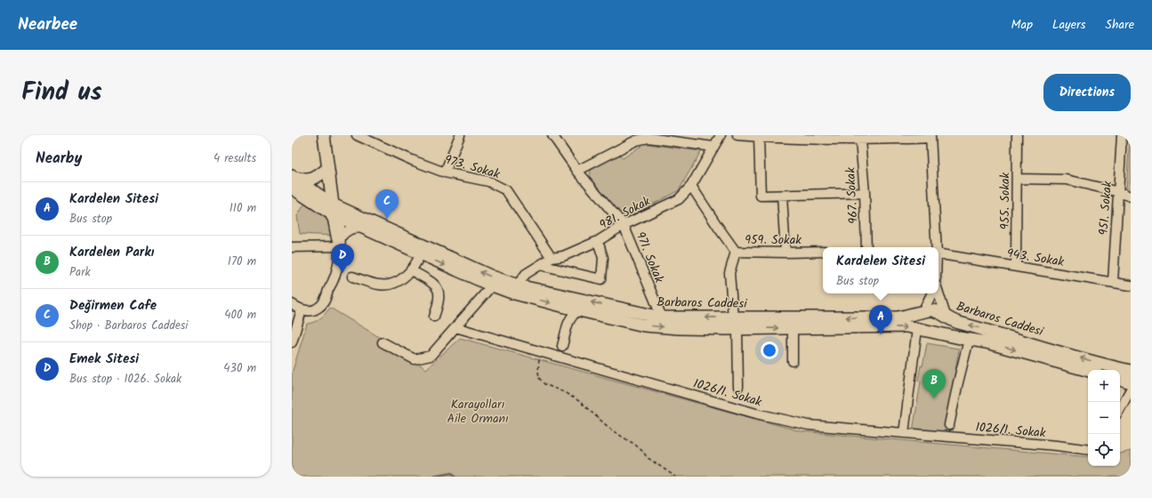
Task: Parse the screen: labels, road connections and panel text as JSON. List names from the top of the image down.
{
  "streets": {
    "main road": ["Barbaros Caddesi"],
    "street": [
      "973. Sokak",
      "967. Sokak",
      "955. Sokak",
      "951. Sokak",
      "981. Sokak",
      "959. Sokak",
      "971. Sokak",
      "943. Sokak",
      "1026/1. Sokak"
    ]
  },
  "crossings": [
    ["973. Sokak", "981. Sokak"],
    ["955. Sokak", "943. Sokak"],
    ["951. Sokak", "943. Sokak"],
    ["981. Sokak", "959. Sokak"],
    ["981. Sokak", "971. Sokak"],
    ["981. Sokak", "Barbaros Caddesi"],
    ["971. Sokak", "Barbaros Caddesi"]
  ],
  "parks": ["Karayolları Aile Ormanı"],
  "page": {
    "header": "Nearbee",
    "nav": ["Map", "Layers", "Share"],
    "title": "Find us",
    "buttons": "Directions",
    "heading": ["Nearby", "4 results"],
    "list": [
      {
        "mark": "A",
        "name": "Kardelen Sitesi",
        "note": "Bus stop",
        "value": "110 m"
      },
      {
        "mark": "B",
        "name": "Kardelen Parkı",
        "note": "Park",
        "value": "170 m"
      },
      {
        "mark": "C",
        "name": "Değirmen Cafe",
        "note": "Shop · Barbaros Caddesi",
        "value": "400 m"
      },
      {
        "mark": "D",
        "name": "Emek Sitesi",
        "note": "Bus stop · 1026. Sokak",
        "value": "430 m"
      }
    ],
    "pins": [
      "C",
      "D",
      "A",
      "B"
    ],
    "popup": ["Kardelen Sitesi", "Bus stop"],
    "map_buttons": ["+", "−"]
  }
}
